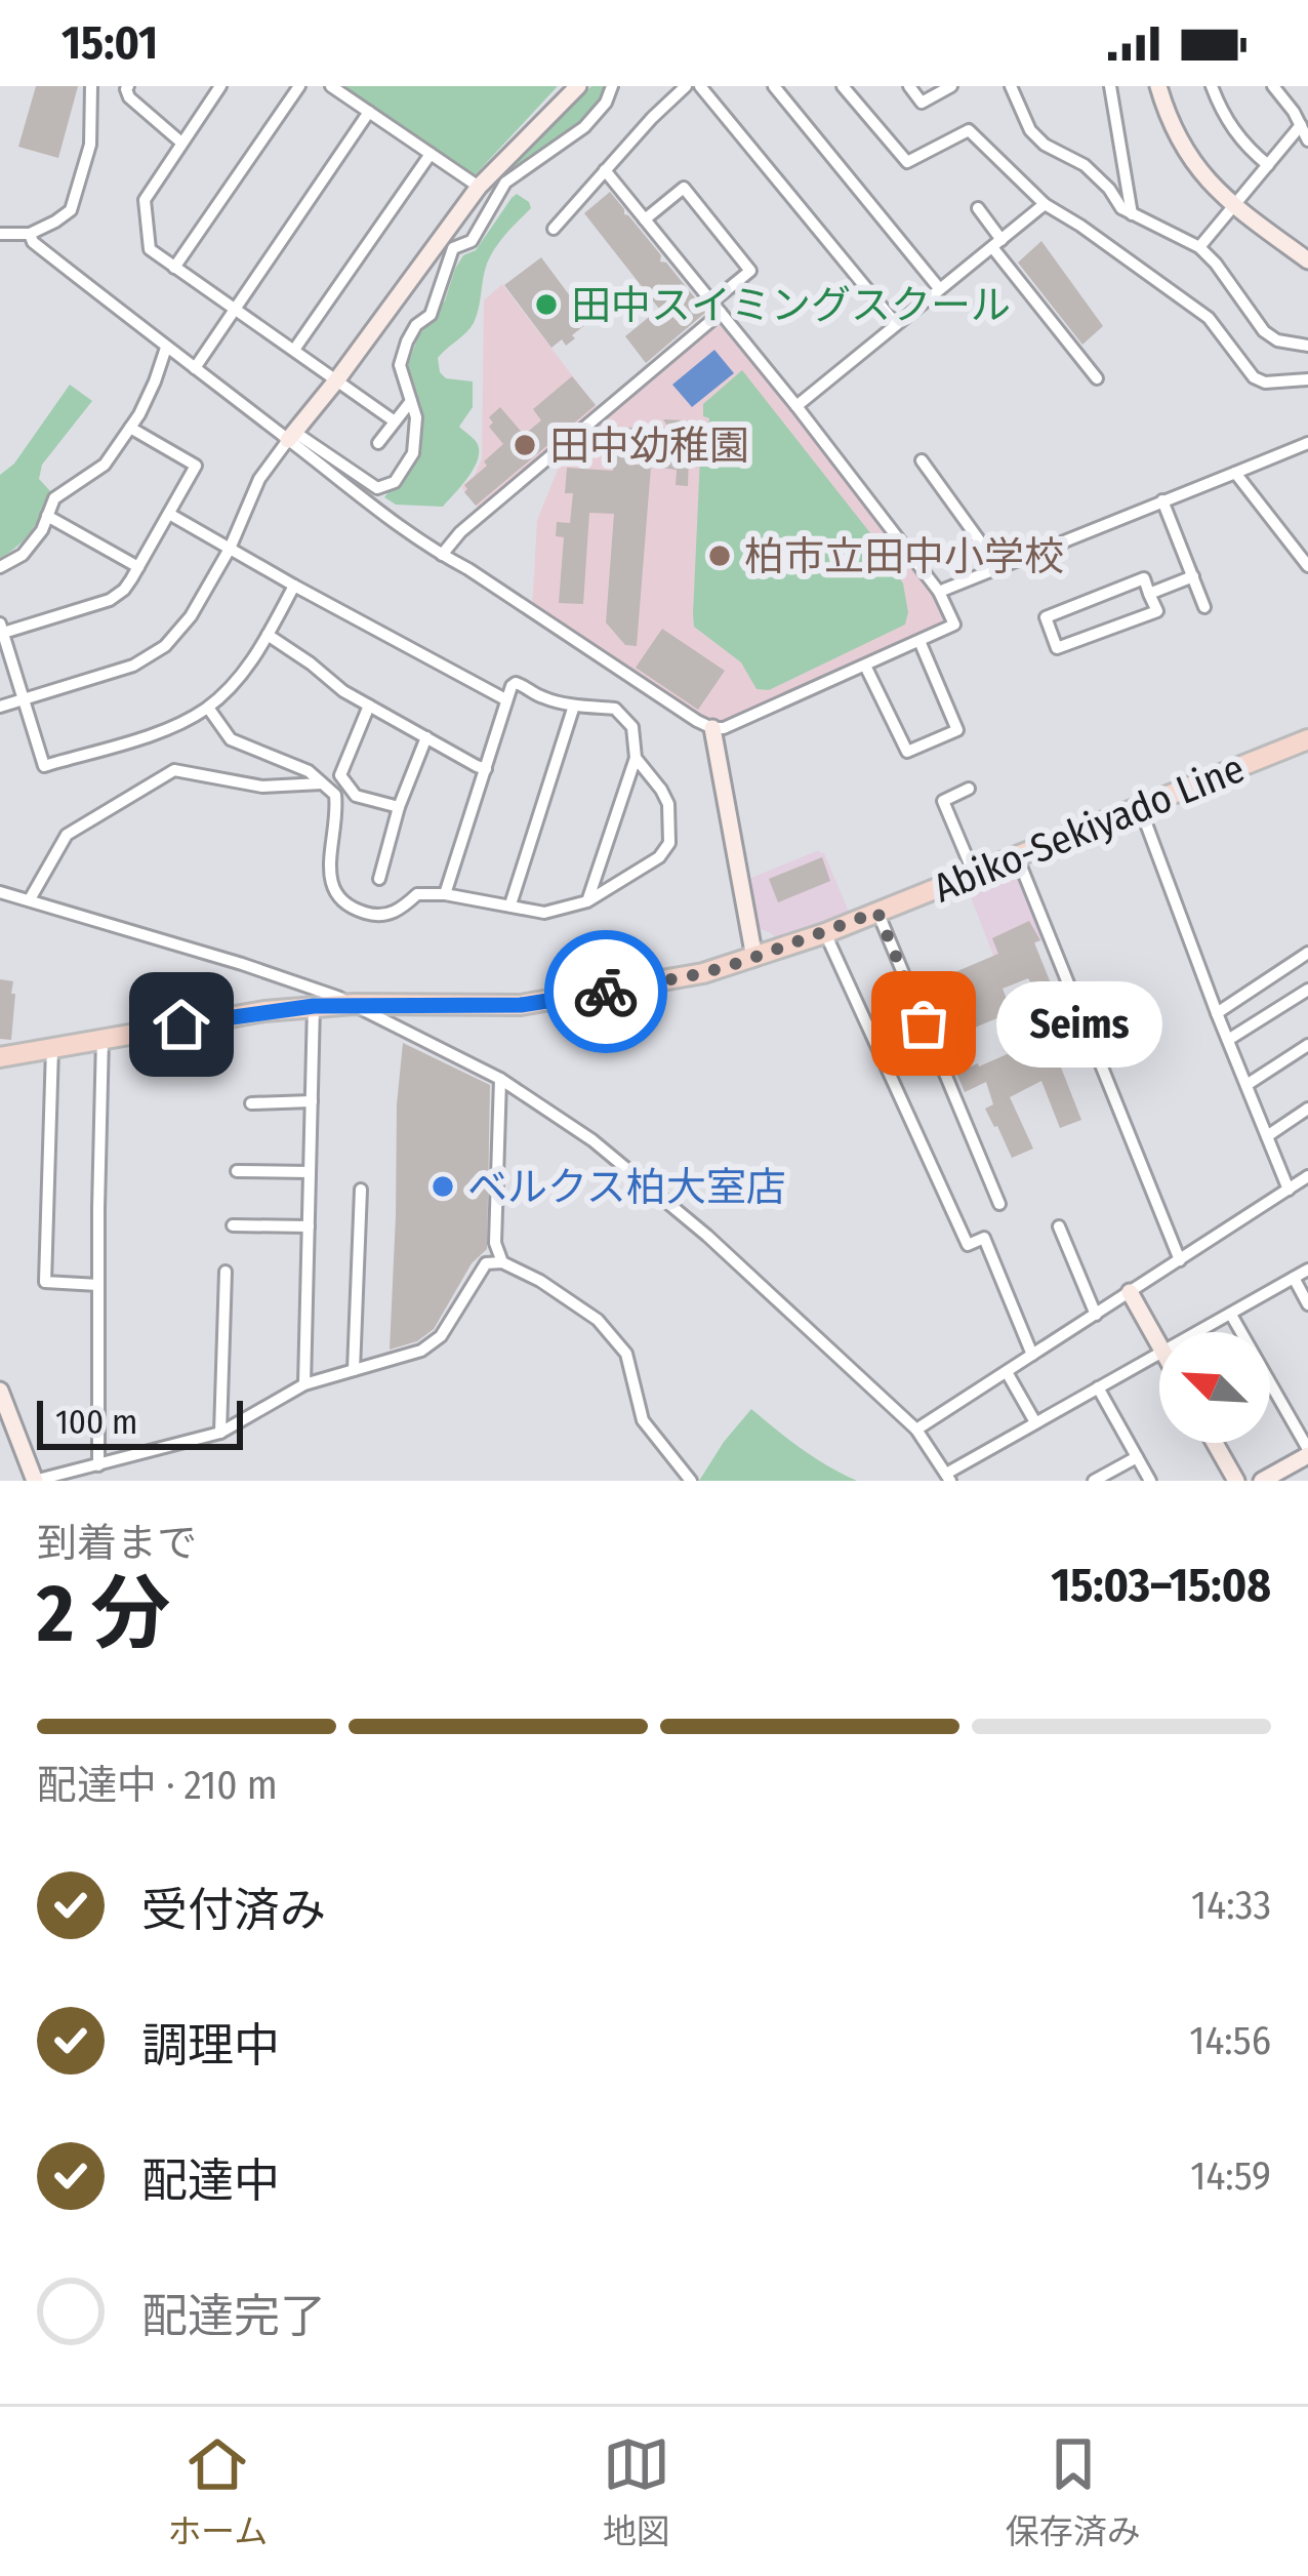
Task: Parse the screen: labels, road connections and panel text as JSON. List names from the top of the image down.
{
  "streets": {
    "main road": ["Abiko-Sekiyado Line"]
  },
  "places": [
    "田中スイミングスクール",
    "田中幼稚園",
    "柏市立田中小学校",
    "Seims",
    "ベルクス柏大室店"
  ],
  "scale_bar": "100 m",
  "north": "top left",
  "page": {
    "status": "15:01",
    "bubble": "Seims",
    "scale": "100 m",
    "heading": ["2 分", "到着まで", "15:03–15:08"],
    "bar": "配達中 · 210 m",
    "list": [
      ["受付済み", "14:33"],
      ["調理中", "14:56"],
      ["配達中", "14:59"],
      "配達完了"
    ],
    "tabs": ["ホーム", "地図", "保存済み"]
  }
}
